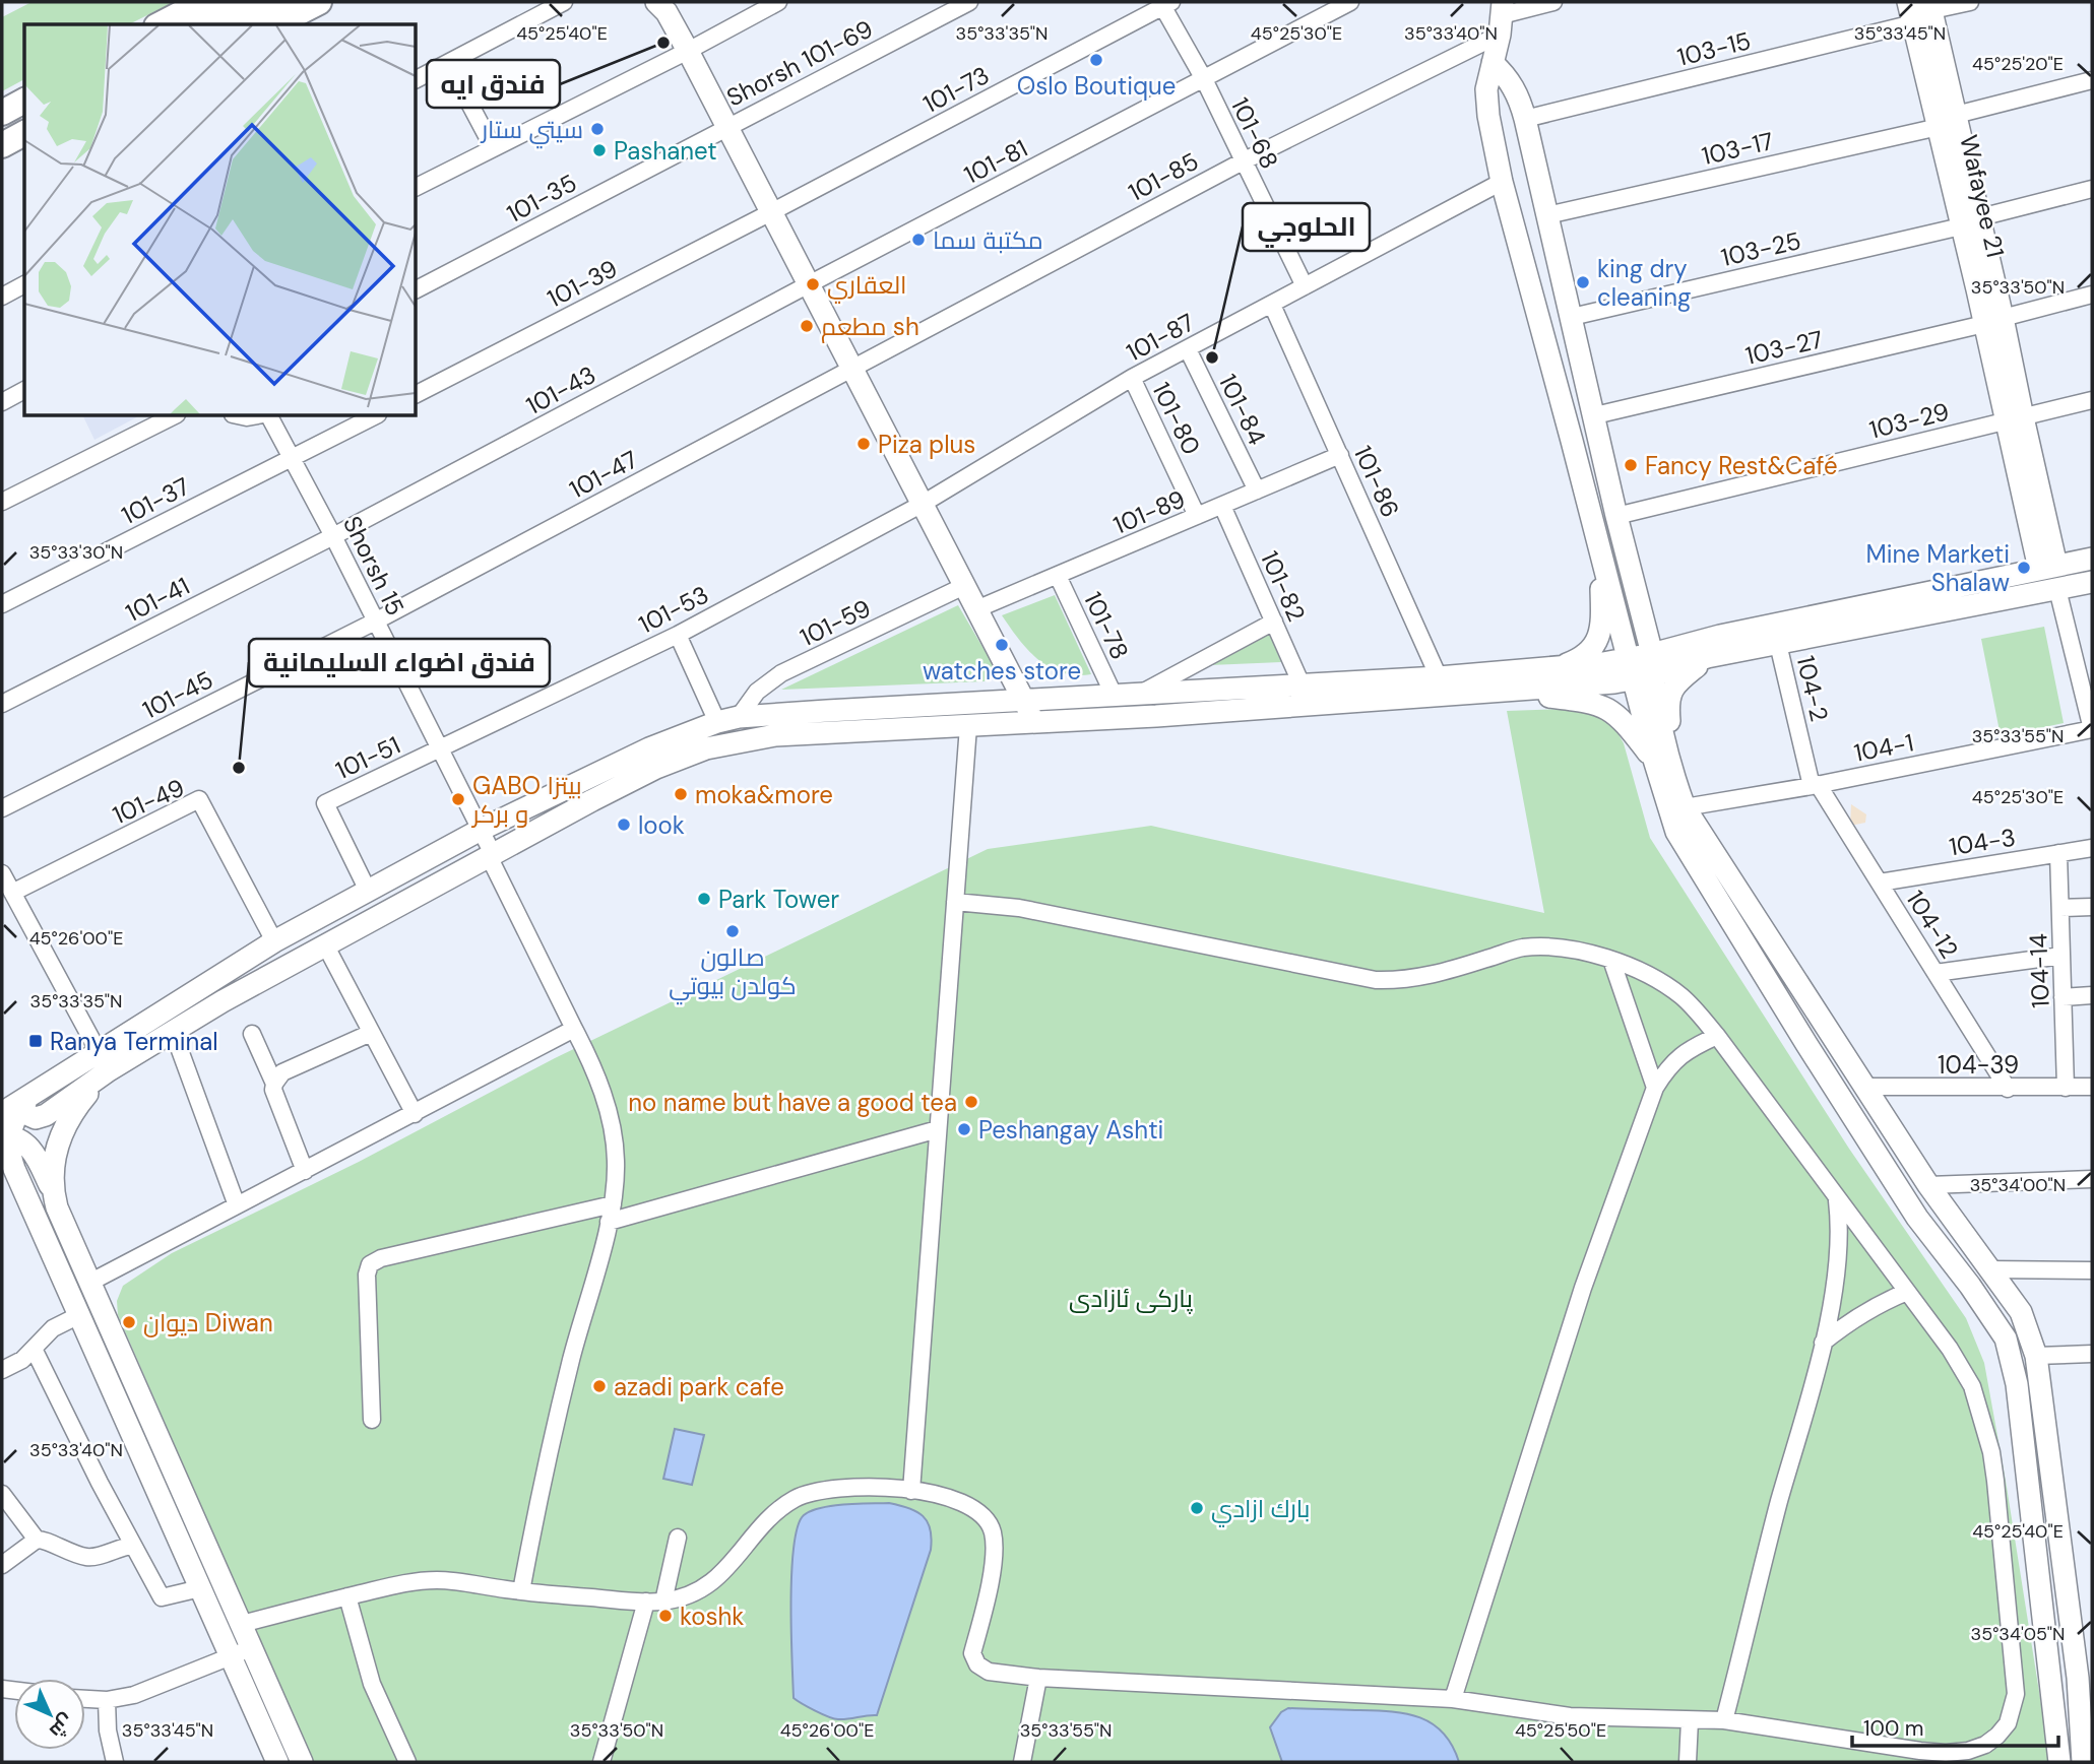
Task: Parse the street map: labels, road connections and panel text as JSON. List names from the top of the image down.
{
  "streets": {
    "main road": ["Wafayee 21"],
    "street": [
      "103-15",
      "Shorsh 101-69",
      "101-73",
      "101-68",
      "103-17",
      "101-81",
      "101-85",
      "101-35",
      "103-25",
      "101-39",
      "101-87",
      "103-27",
      "101-43",
      "101-84",
      "101-80",
      "103-29",
      "101-47",
      "101-86",
      "101-37",
      "101-89",
      "Shorsh 15",
      "101-82",
      "101-41",
      "101-53",
      "101-59",
      "101-78",
      "104-2",
      "101-45",
      "104-1",
      "101-51",
      "101-49",
      "104-3",
      "104-12",
      "104-14",
      "104-39"
    ]
  },
  "crossings": [
    ["103-15", "Wafayee 21"],
    ["Shorsh 101-69", "101-35"],
    ["101-73", "101-68"],
    ["101-73", "101-39"],
    ["101-68", "101-81"],
    ["101-68", "101-85"],
    ["101-68", "101-87"],
    ["103-17", "Wafayee 21"],
    ["101-81", "101-43"],
    ["101-85", "101-47"],
    ["Wafayee 21", "103-25"],
    ["Wafayee 21", "103-27"],
    ["Wafayee 21", "103-29"],
    ["101-87", "101-84"],
    ["101-87", "101-80"],
    ["101-87", "101-86"],
    ["101-87", "101-53"],
    ["101-43", "Shorsh 15"],
    ["101-43", "101-41"],
    ["101-84", "101-89"],
    ["101-80", "101-89"],
    ["101-47", "Shorsh 15"],
    ["101-47", "101-45"],
    ["101-86", "101-89"],
    ["101-37", "Shorsh 15"],
    ["101-89", "101-82"],
    ["101-89", "101-78"],
    ["Shorsh 15", "101-41"],
    ["Shorsh 15", "101-53"],
    ["Shorsh 15", "101-45"],
    ["Shorsh 15", "101-51"],
    ["101-53", "101-51"],
    ["104-2", "104-1"],
    ["104-2", "104-12"],
    ["104-1", "104-12"],
    ["104-3", "104-12"],
    ["104-3", "104-14"],
    ["104-12", "104-39"],
    ["104-14", "104-39"]
  ],
  "parks": ["پارکی ئازادی"],
  "places": {
    "other": [
      "فندق ايه",
      "Oslo Boutique",
      "سيتي ستار",
      "Pashanet",
      "مكتبة سما",
      "king dry cleaning",
      "العقاري",
      "مطعم sh",
      "الحلوجي",
      "Piza plus",
      "Fancy Rest&Café",
      "Mine Marketi Shalaw",
      "watches store",
      "فندق اضواء السليمانية",
      "moka&more",
      "GABO بيتزا و بركر",
      "look",
      "Park Tower",
      "صالون كولدن بيوتي",
      "no name but have a good tea",
      "Peshangay Ashti",
      "دیوان Diwan",
      "azadi park cafe",
      "بارك ازادي",
      "koshk"
    ],
    "transit": ["Ranya Terminal"]
  },
  "scale_bar": "100 m",
  "north": "bottom right",
  "coordinates": [
    "45°25'40\"E",
    "35°33'35\"N",
    "45°25'30\"E",
    "35°33'40\"N",
    "35°33'45\"N",
    "45°25'20\"E",
    "35°33'50\"N",
    "35°33'30\"N",
    "35°33'55\"N",
    "45°26'00\"E",
    "35°34'00\"N",
    "35°34'05\"N",
    "45°25'50\"E"
  ]
}
